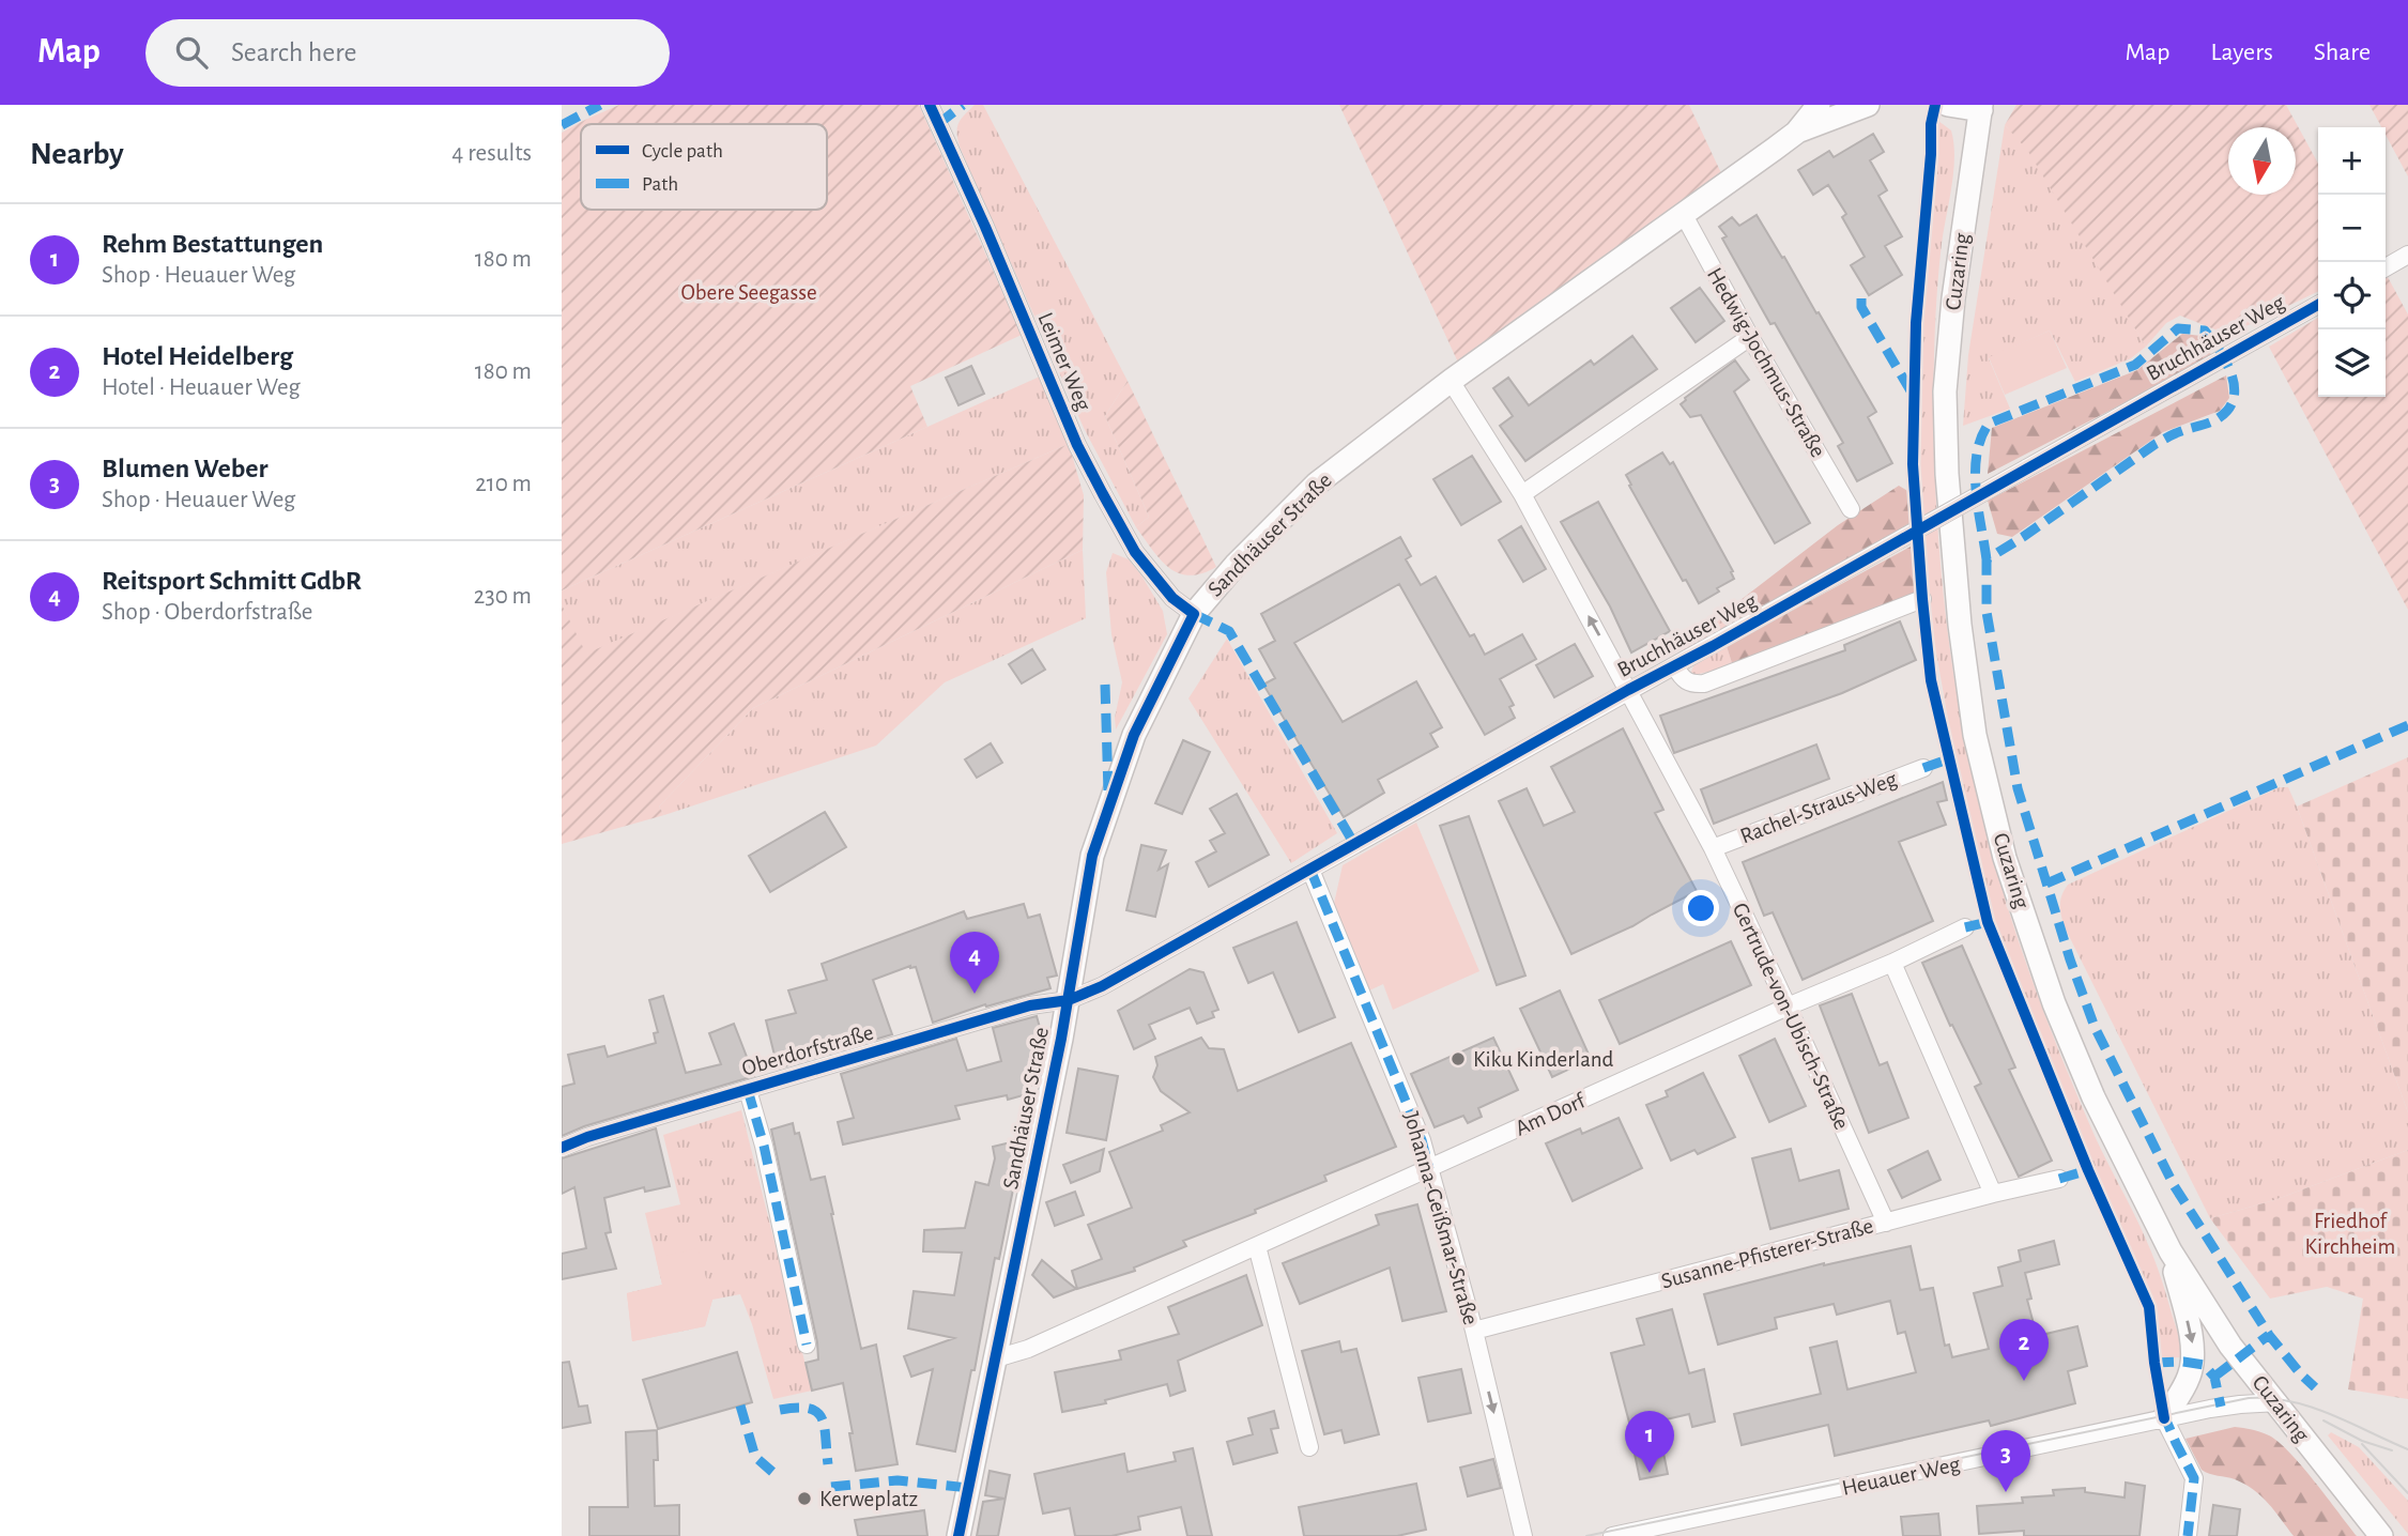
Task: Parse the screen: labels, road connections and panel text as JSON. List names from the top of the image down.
{
  "streets": {
    "street": [
      "Cuzaring",
      "Bruchhäuser Weg",
      "Leimer Weg",
      "Hedwig-Jochmus-Straße",
      "Sandhäuser Straße",
      "Rachel-Straus-Weg",
      "Gertrude-von-Ubisch-Straße",
      "Oberdorfstraße",
      "Am Dorf",
      "Johanna-Geißmar-Straße",
      "Susanne-Pfisterer-Straße",
      "Heuauer Weg"
    ]
  },
  "crossings": [
    ["Cuzaring", "Heuauer Weg"],
    ["Bruchhäuser Weg", "Sandhäuser Straße"],
    ["Bruchhäuser Weg", "Gertrude-von-Ubisch-Straße"],
    ["Bruchhäuser Weg", "Oberdorfstraße"],
    ["Bruchhäuser Weg", "Johanna-Geißmar-Straße"],
    ["Leimer Weg", "Sandhäuser Straße"],
    ["Hedwig-Jochmus-Straße", "Sandhäuser Straße"],
    ["Sandhäuser Straße", "Gertrude-von-Ubisch-Straße"],
    ["Sandhäuser Straße", "Oberdorfstraße"],
    ["Sandhäuser Straße", "Am Dorf"],
    ["Rachel-Straus-Weg", "Gertrude-von-Ubisch-Straße"],
    ["Gertrude-von-Ubisch-Straße", "Am Dorf"],
    ["Gertrude-von-Ubisch-Straße", "Susanne-Pfisterer-Straße"],
    ["Am Dorf", "Johanna-Geißmar-Straße"],
    ["Johanna-Geißmar-Straße", "Susanne-Pfisterer-Straße"]
  ],
  "parks": ["Obere Seegasse", "Friedhof Kirchheim"],
  "places": ["Kiku Kinderland", "Kerweplatz"],
  "legend": ["Cycle path", "Path"],
  "north": "bottom",
  "page": {
    "header": "Map",
    "search": "Search here",
    "nav": ["Map", "Layers", "Share"],
    "heading": ["Nearby", "4 results"],
    "map_buttons": ["+", "−"],
    "list": [
      {
        "mark": "1",
        "name": "Rehm Bestattungen",
        "note": "Shop · Heuauer Weg",
        "value": "180 m"
      },
      {
        "mark": "2",
        "name": "Hotel Heidelberg",
        "note": "Hotel · Heuauer Weg",
        "value": "180 m"
      },
      {
        "mark": "3",
        "name": "Blumen Weber",
        "note": "Shop · Heuauer Weg",
        "value": "210 m"
      },
      {
        "mark": "4",
        "name": "Reitsport Schmitt GdbR",
        "note": "Shop · Oberdorfstraße",
        "value": "230 m"
      }
    ],
    "pins": [
      "4",
      "2",
      "1",
      "3"
    ]
  }
}
